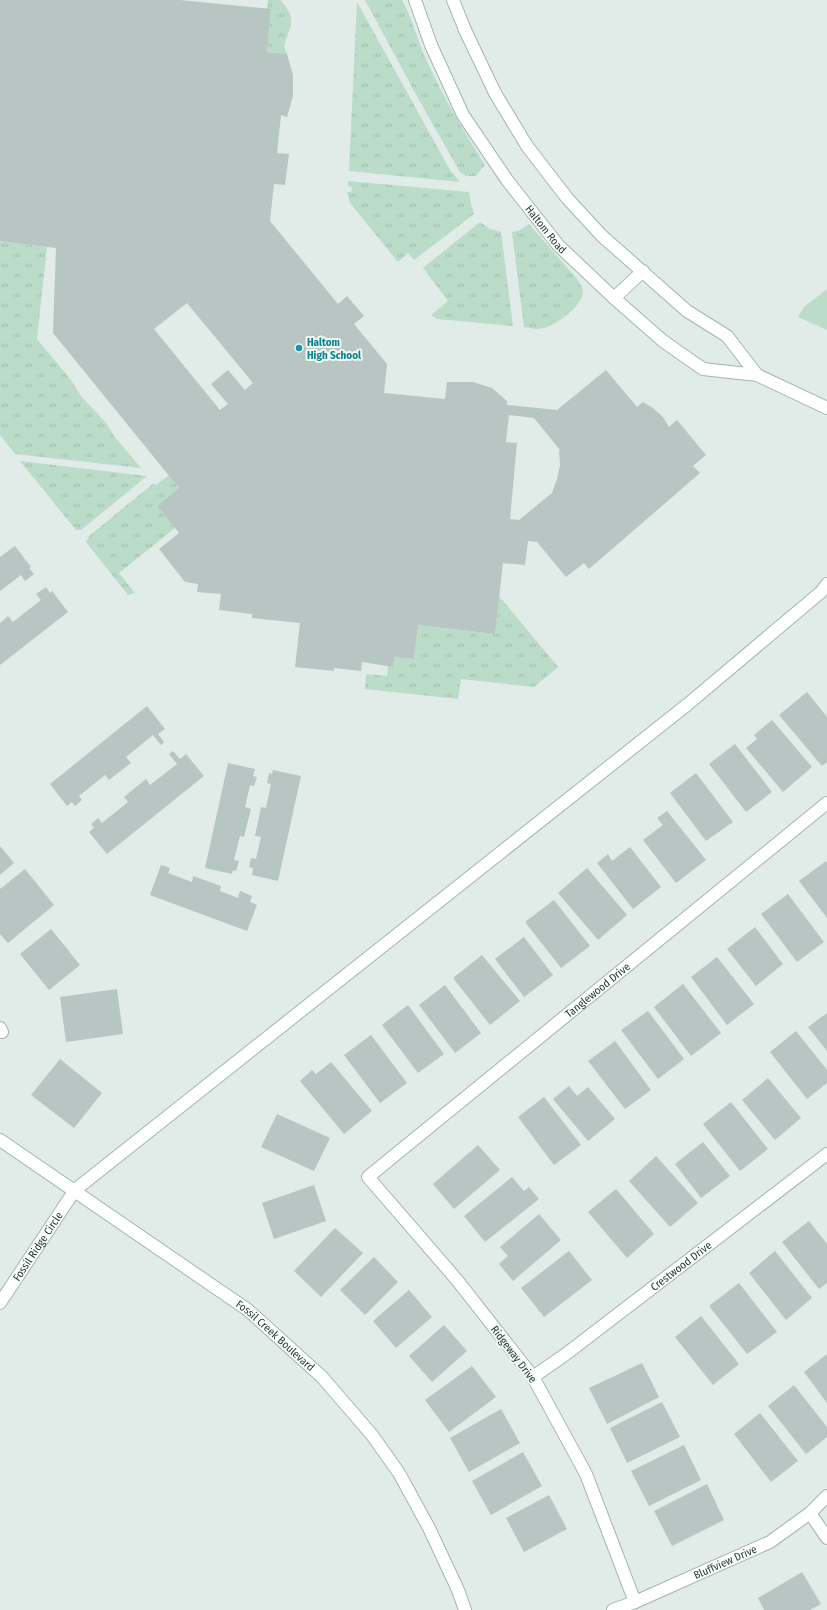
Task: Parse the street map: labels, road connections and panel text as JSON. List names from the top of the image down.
{
  "streets": {
    "street": [
      "Haltom Road",
      "Tanglewood Drive",
      "Fossil Ridge Circle",
      "Crestwood Drive",
      "Fossil Creek Boulevard",
      "Ridgeway Drive",
      "Bluffview Drive"
    ]
  },
  "crossings": [
    ["Tanglewood Drive", "Ridgeway Drive"],
    ["Fossil Ridge Circle", "Fossil Creek Boulevard"],
    ["Crestwood Drive", "Ridgeway Drive"],
    ["Ridgeway Drive", "Bluffview Drive"]
  ],
  "places": ["Haltom High School"]
}
